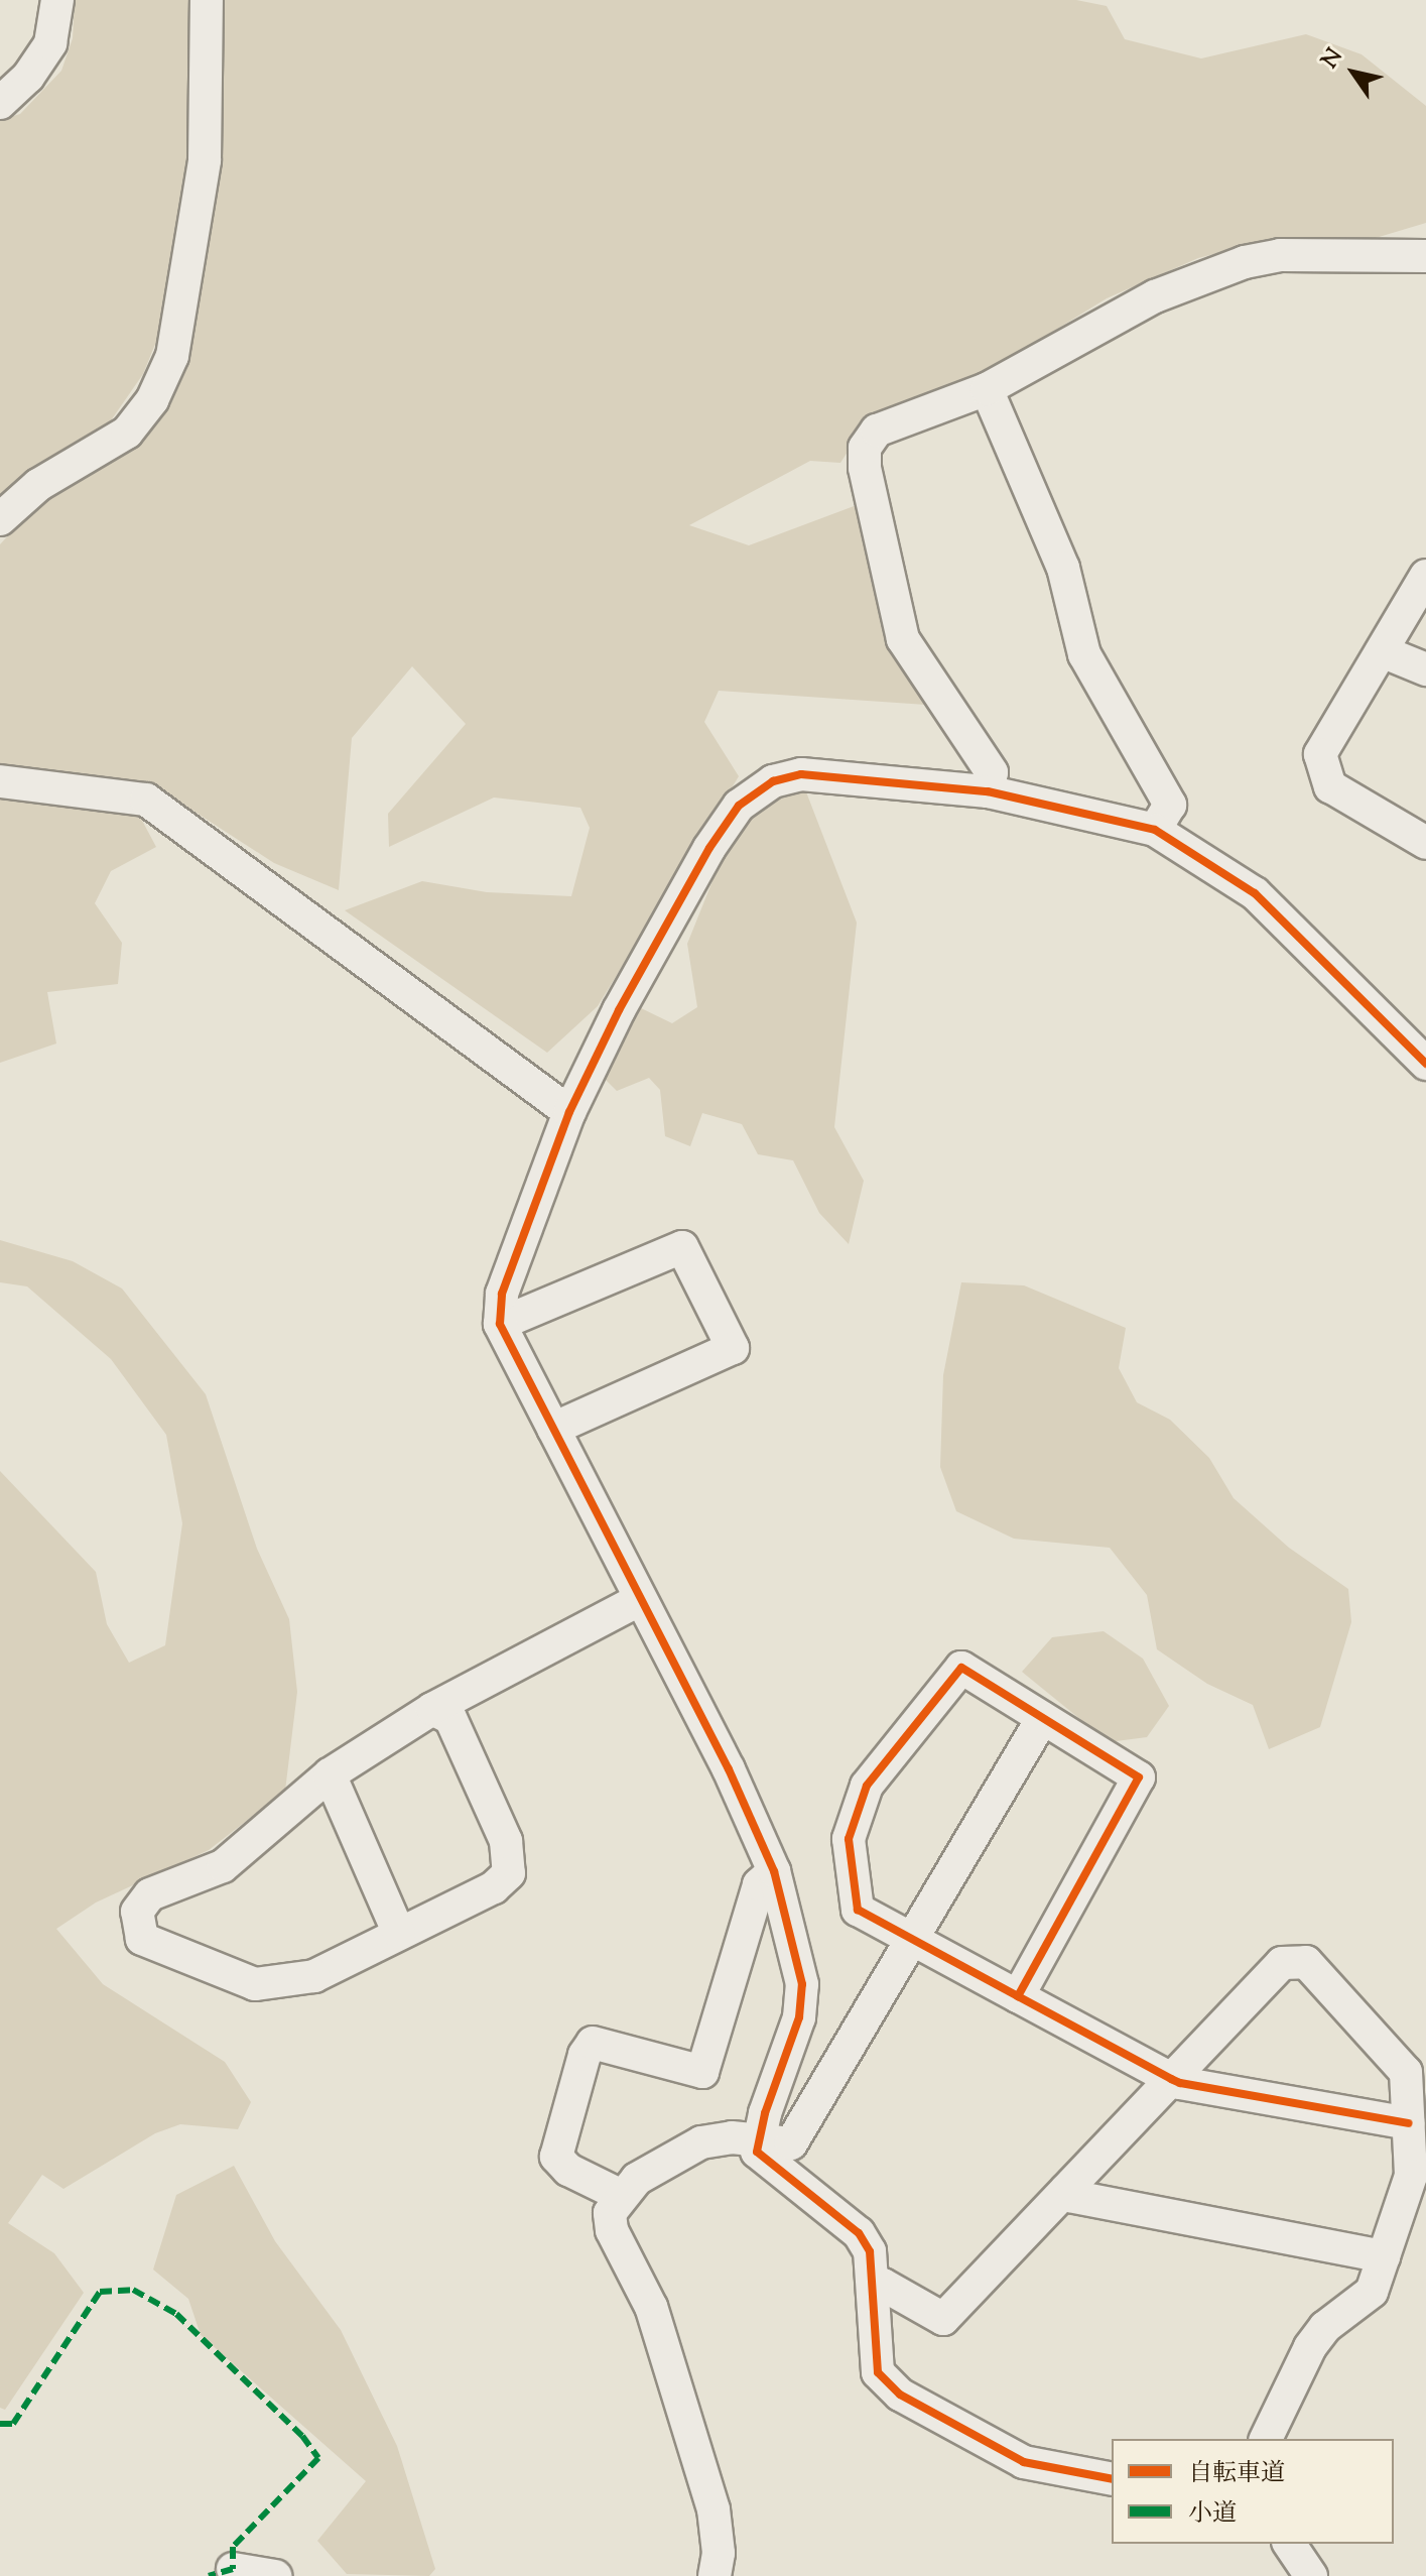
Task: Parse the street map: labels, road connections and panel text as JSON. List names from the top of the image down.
{
  "legend": ["自転車道", "小道"],
  "north": "top left"
}
